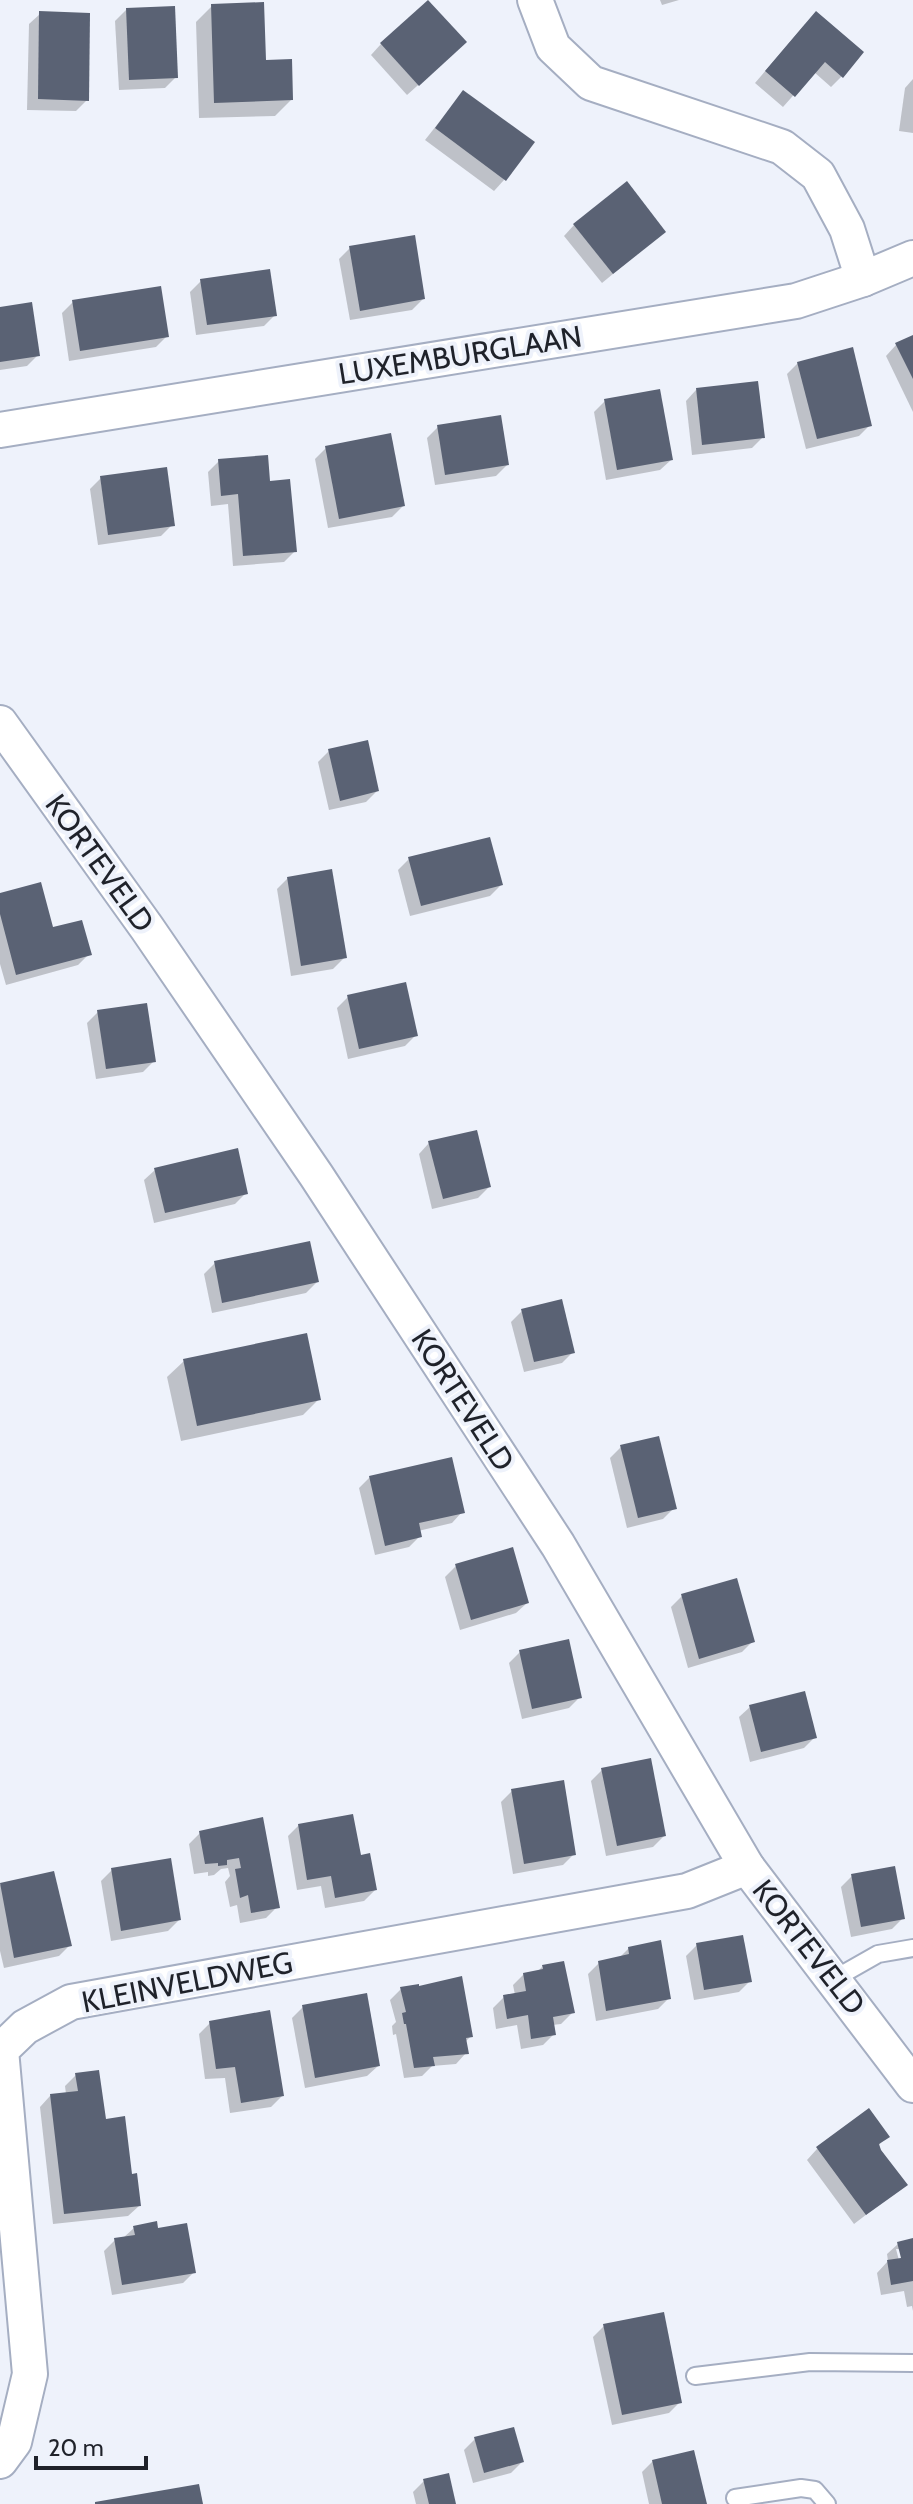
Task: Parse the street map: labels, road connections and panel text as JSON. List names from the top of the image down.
{
  "streets": {
    "street": ["LUXEMBURGLAAN", "KORTEVELD", "KLEINVELDWEG"]
  },
  "crossings": [
    ["KORTEVELD", "KLEINVELDWEG"]
  ],
  "scale_bar": "20 m"
}
